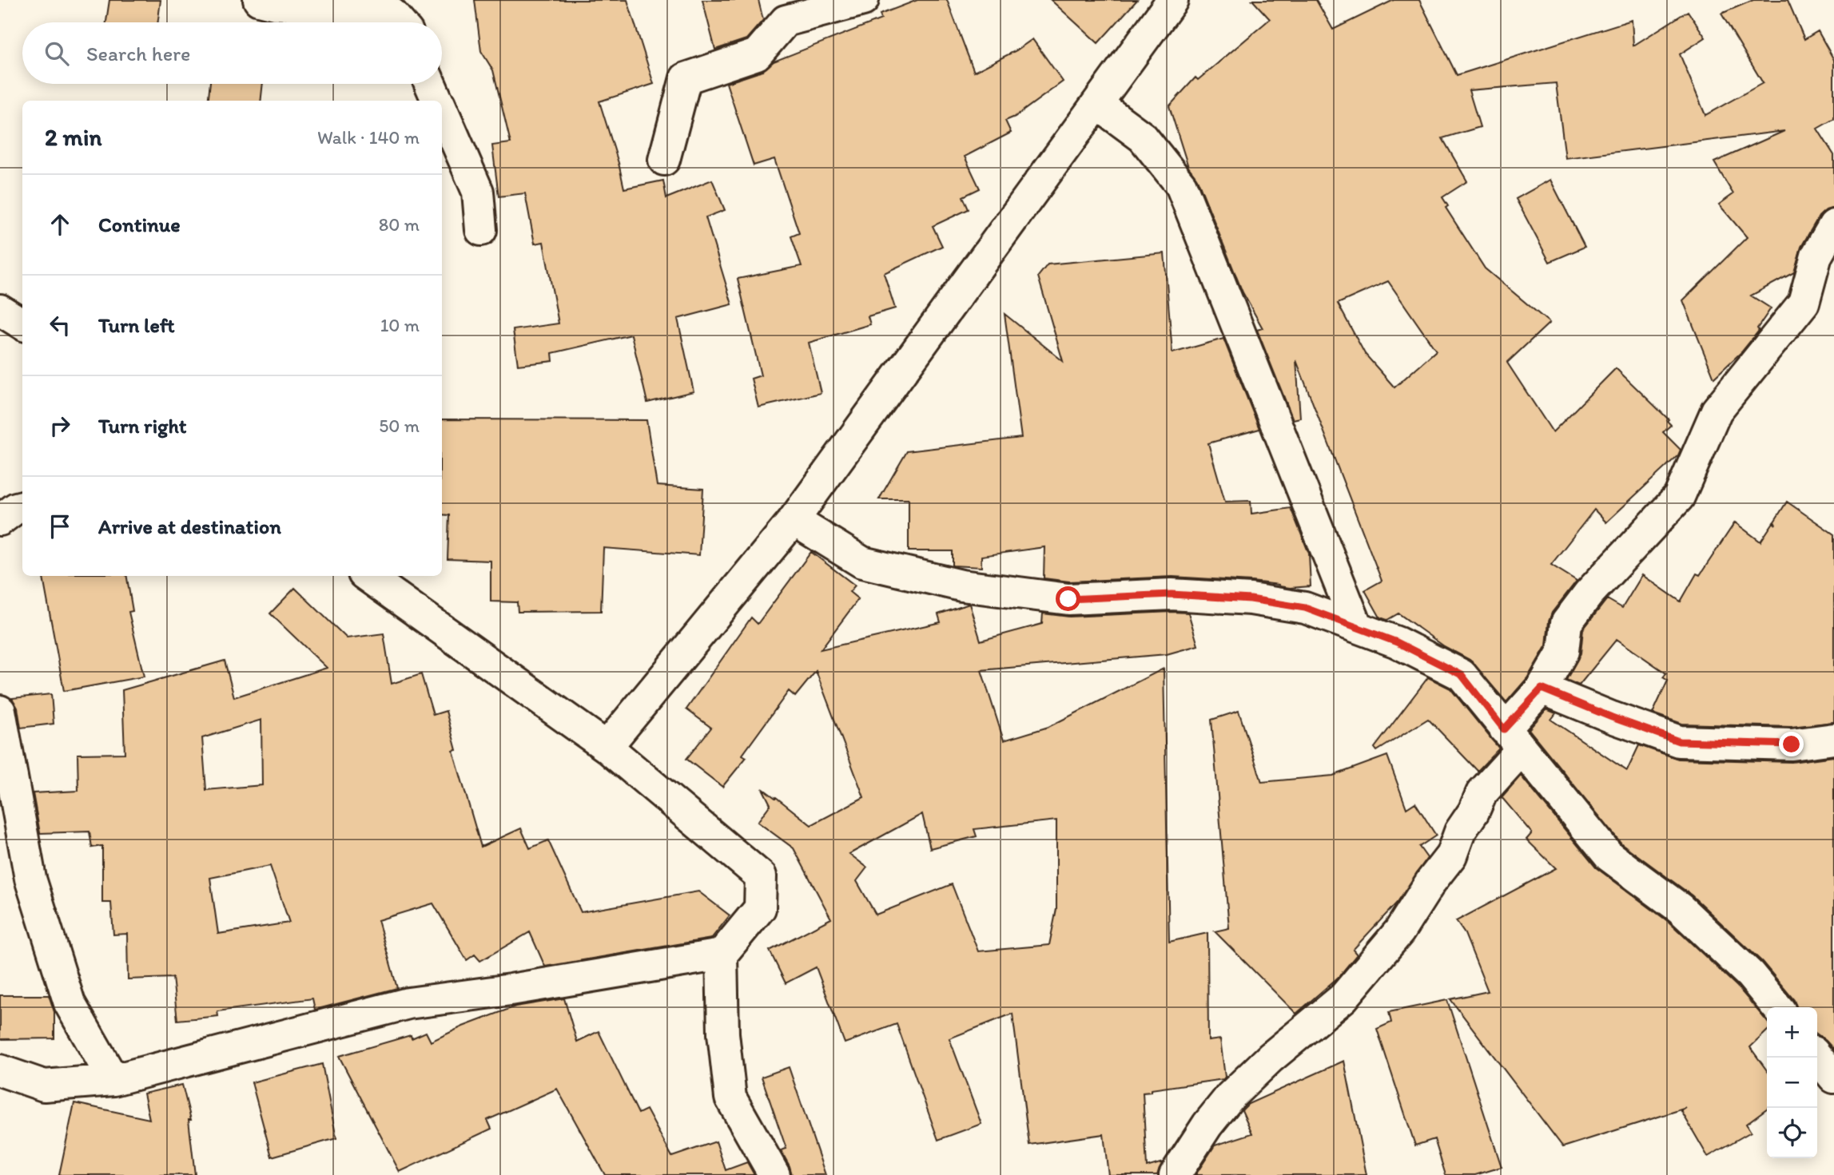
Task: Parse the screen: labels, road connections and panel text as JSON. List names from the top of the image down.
{
  "page": {
    "search": "Search here",
    "heading": ["2 min", "Walk · 140 m"],
    "list": [
      ["Continue", "80 m"],
      ["Turn left", "10 m"],
      ["Turn right", "50 m"],
      "Arrive at destination"
    ],
    "map_buttons": ["+", "−"]
  }
}
